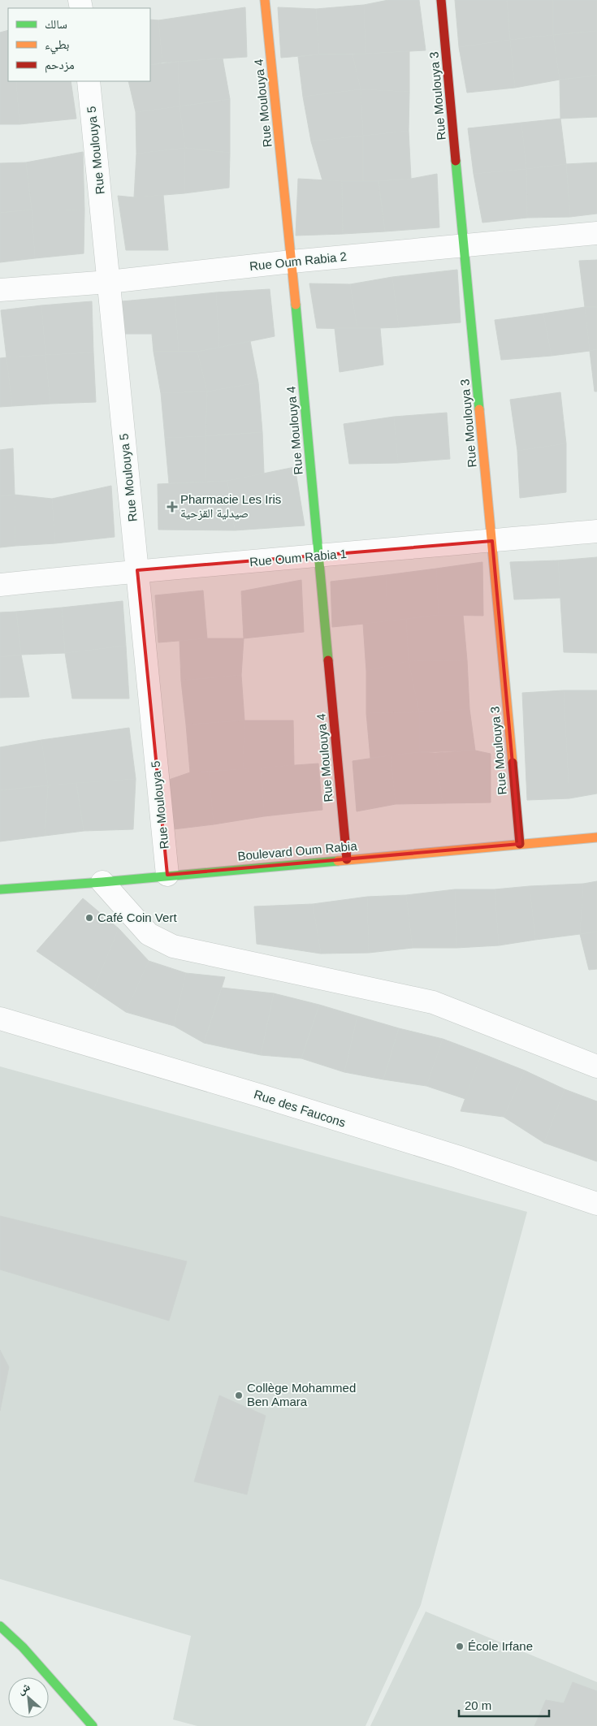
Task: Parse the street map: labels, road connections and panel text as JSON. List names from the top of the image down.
{
  "streets": {
    "street": [
      "Rue Moulouya 3",
      "Rue Moulouya 4",
      "Rue Moulouya 5",
      "Rue Oum Rabia 2",
      "Rue Oum Rabia 1",
      "Boulevard Oum Rabia",
      "Rue des Faucons"
    ]
  },
  "crossings": [
    ["Rue Moulouya 3", "Rue Oum Rabia 2"],
    ["Rue Moulouya 3", "Rue Oum Rabia 1"],
    ["Rue Moulouya 3", "Boulevard Oum Rabia"],
    ["Rue Moulouya 4", "Rue Oum Rabia 2"],
    ["Rue Moulouya 4", "Rue Oum Rabia 1"],
    ["Rue Moulouya 4", "Boulevard Oum Rabia"],
    ["Rue Moulouya 5", "Rue Oum Rabia 2"],
    ["Rue Moulouya 5", "Rue Oum Rabia 1"],
    ["Rue Moulouya 5", "Boulevard Oum Rabia"]
  ],
  "places": {
    "health": ["Pharmacie Les Iris صيدلية القزحية"],
    "other": ["Café Coin Vert", "Collège Mohammed Ben Amara", "École Irfane"]
  },
  "legend": ["سالك", "بطيء", "مزدحم"],
  "scale_bar": "20 m",
  "north": "top left"
}
